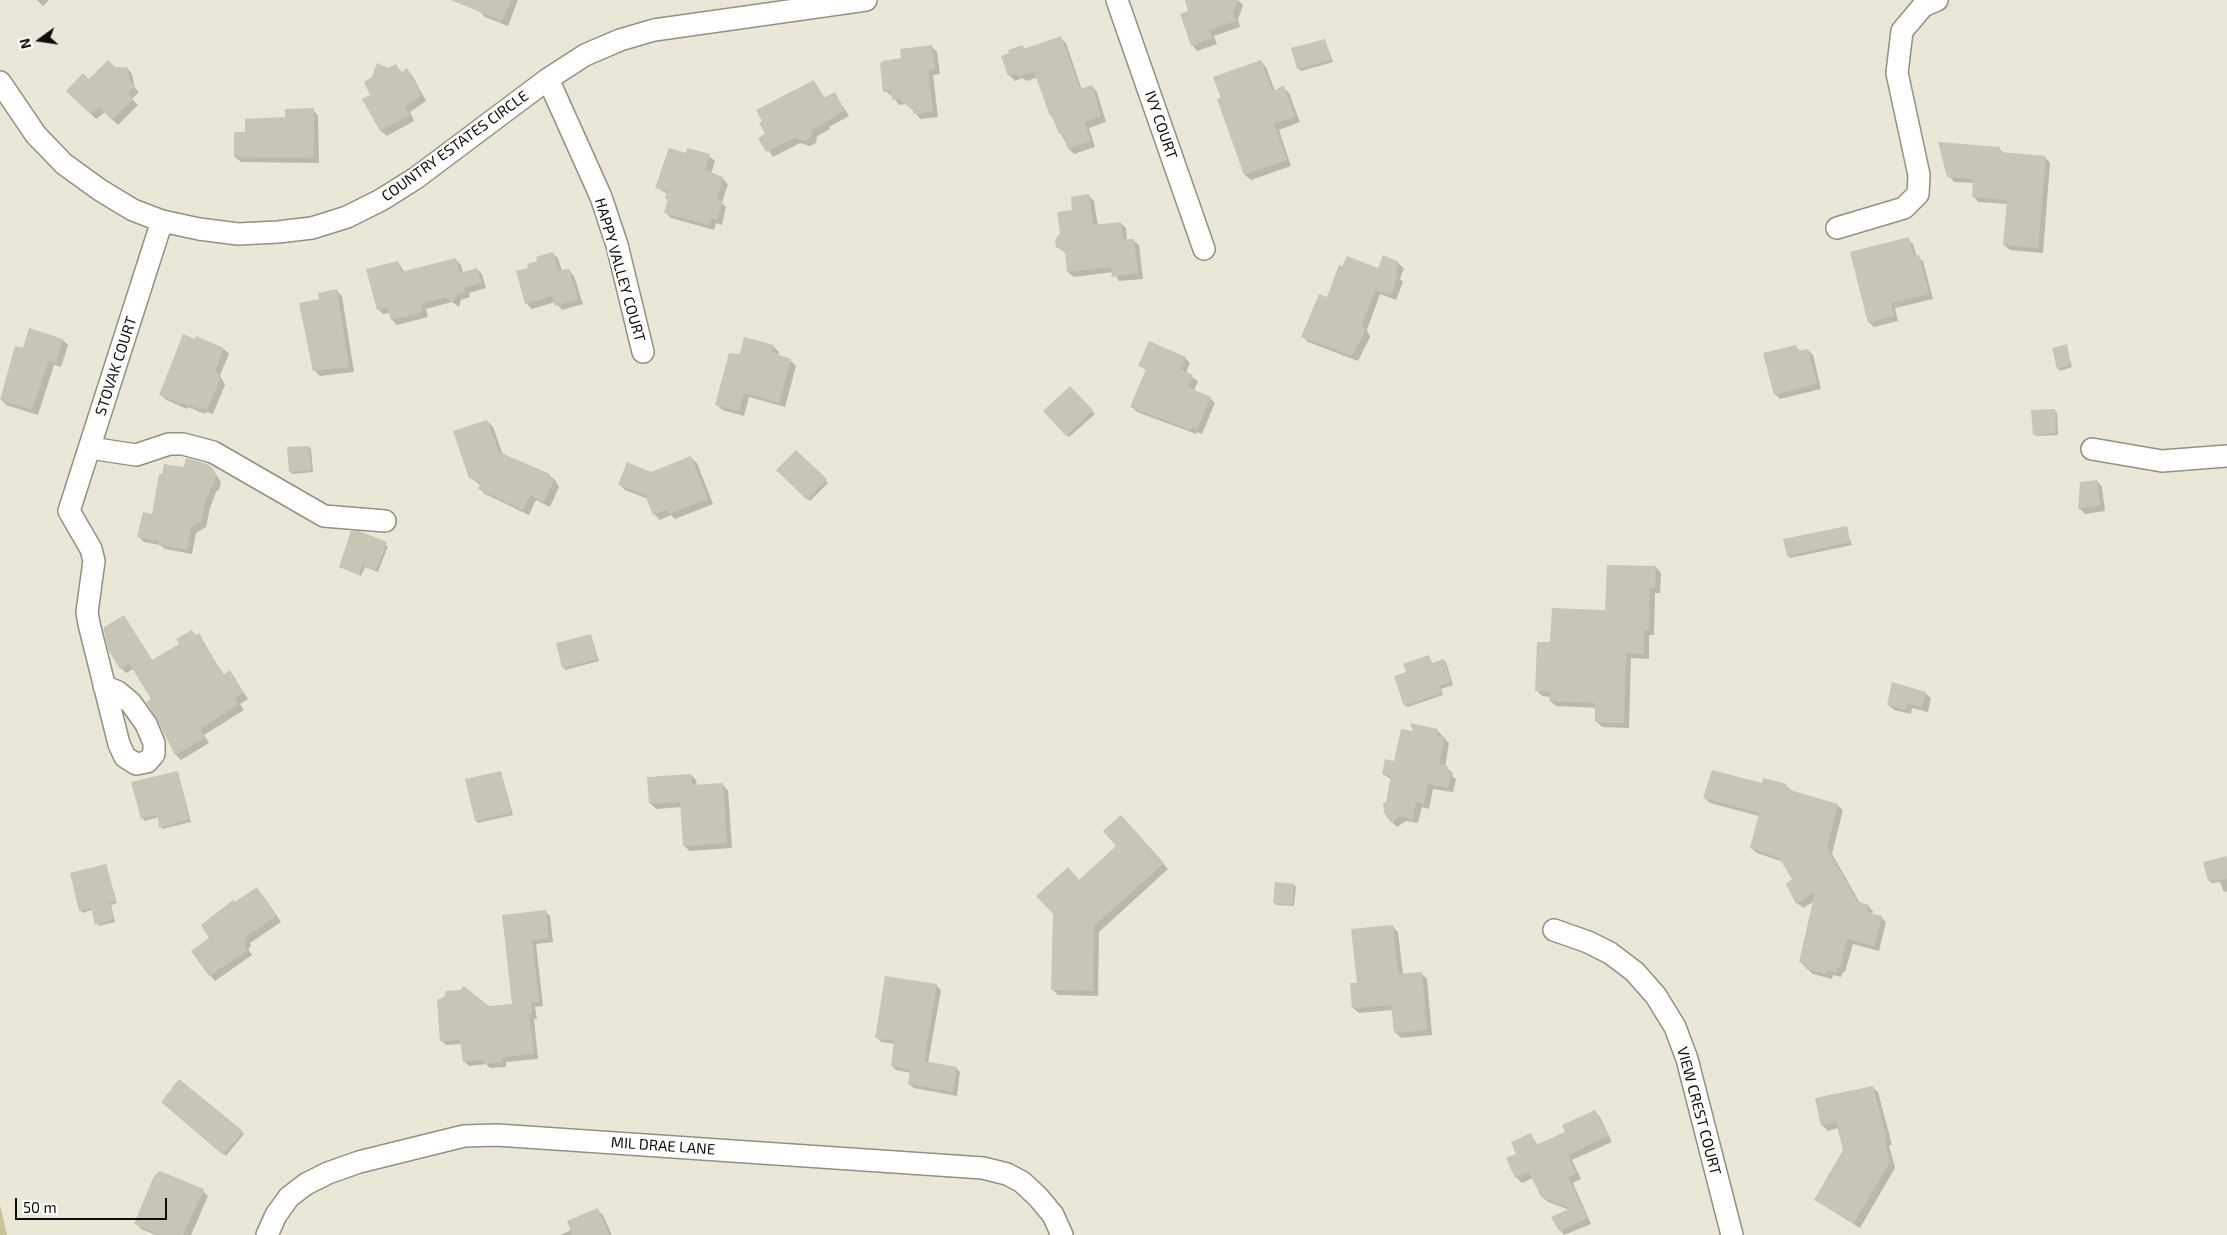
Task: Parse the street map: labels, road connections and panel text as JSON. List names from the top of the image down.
{
  "streets": {
    "street": [
      "IVY COURT",
      "COUNTRY ESTATES CIRCLE",
      "HAPPY VALLEY COURT",
      "STOVAK COURT",
      "VIEW CREST COURT",
      "MIL DRAE LANE"
    ]
  },
  "crossings": [
    ["COUNTRY ESTATES CIRCLE", "HAPPY VALLEY COURT"],
    ["COUNTRY ESTATES CIRCLE", "STOVAK COURT"]
  ],
  "scale_bar": "50 m",
  "north": "left"
}
